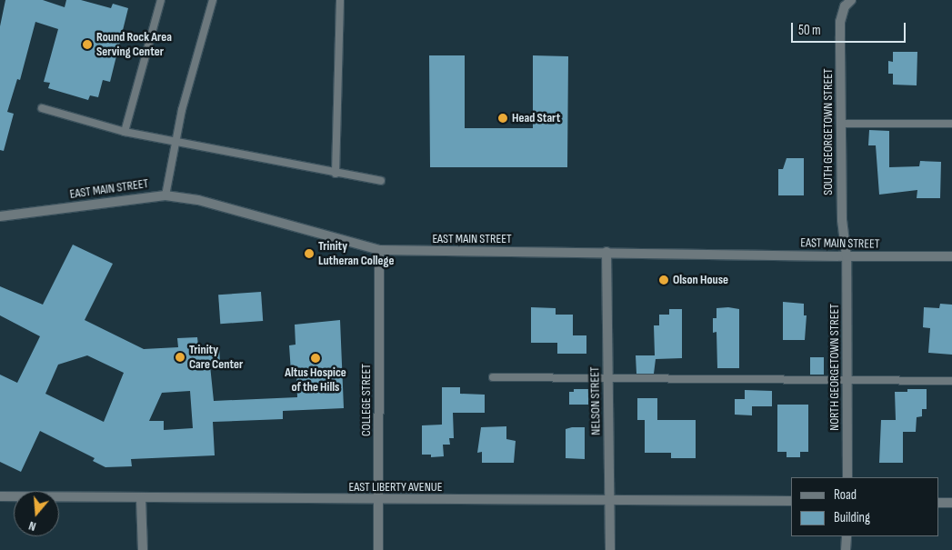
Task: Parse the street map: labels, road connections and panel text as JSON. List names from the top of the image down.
{
  "streets": {
    "street": [
      "SOUTH GEORGETOWN STREET",
      "EAST MAIN STREET",
      "NORTH GEORGETOWN STREET",
      "COLLEGE STREET",
      "NELSON STREET",
      "EAST LIBERTY AVENUE"
    ]
  },
  "crossings": [
    ["SOUTH GEORGETOWN STREET", "EAST MAIN STREET"],
    ["SOUTH GEORGETOWN STREET", "NORTH GEORGETOWN STREET"],
    ["EAST MAIN STREET", "NORTH GEORGETOWN STREET"],
    ["EAST MAIN STREET", "COLLEGE STREET"],
    ["EAST MAIN STREET", "NELSON STREET"],
    ["COLLEGE STREET", "EAST LIBERTY AVENUE"],
    ["NELSON STREET", "EAST LIBERTY AVENUE"]
  ],
  "places": [
    "Round Rock Area Serving Center",
    "Head Start",
    "Trinity Lutheran College",
    "Olson House",
    "Trinity Care Center",
    "Altus Hospice of the Hills"
  ],
  "legend": ["Road", "Building"],
  "scale_bar": "50 m",
  "north": "bottom"
}
